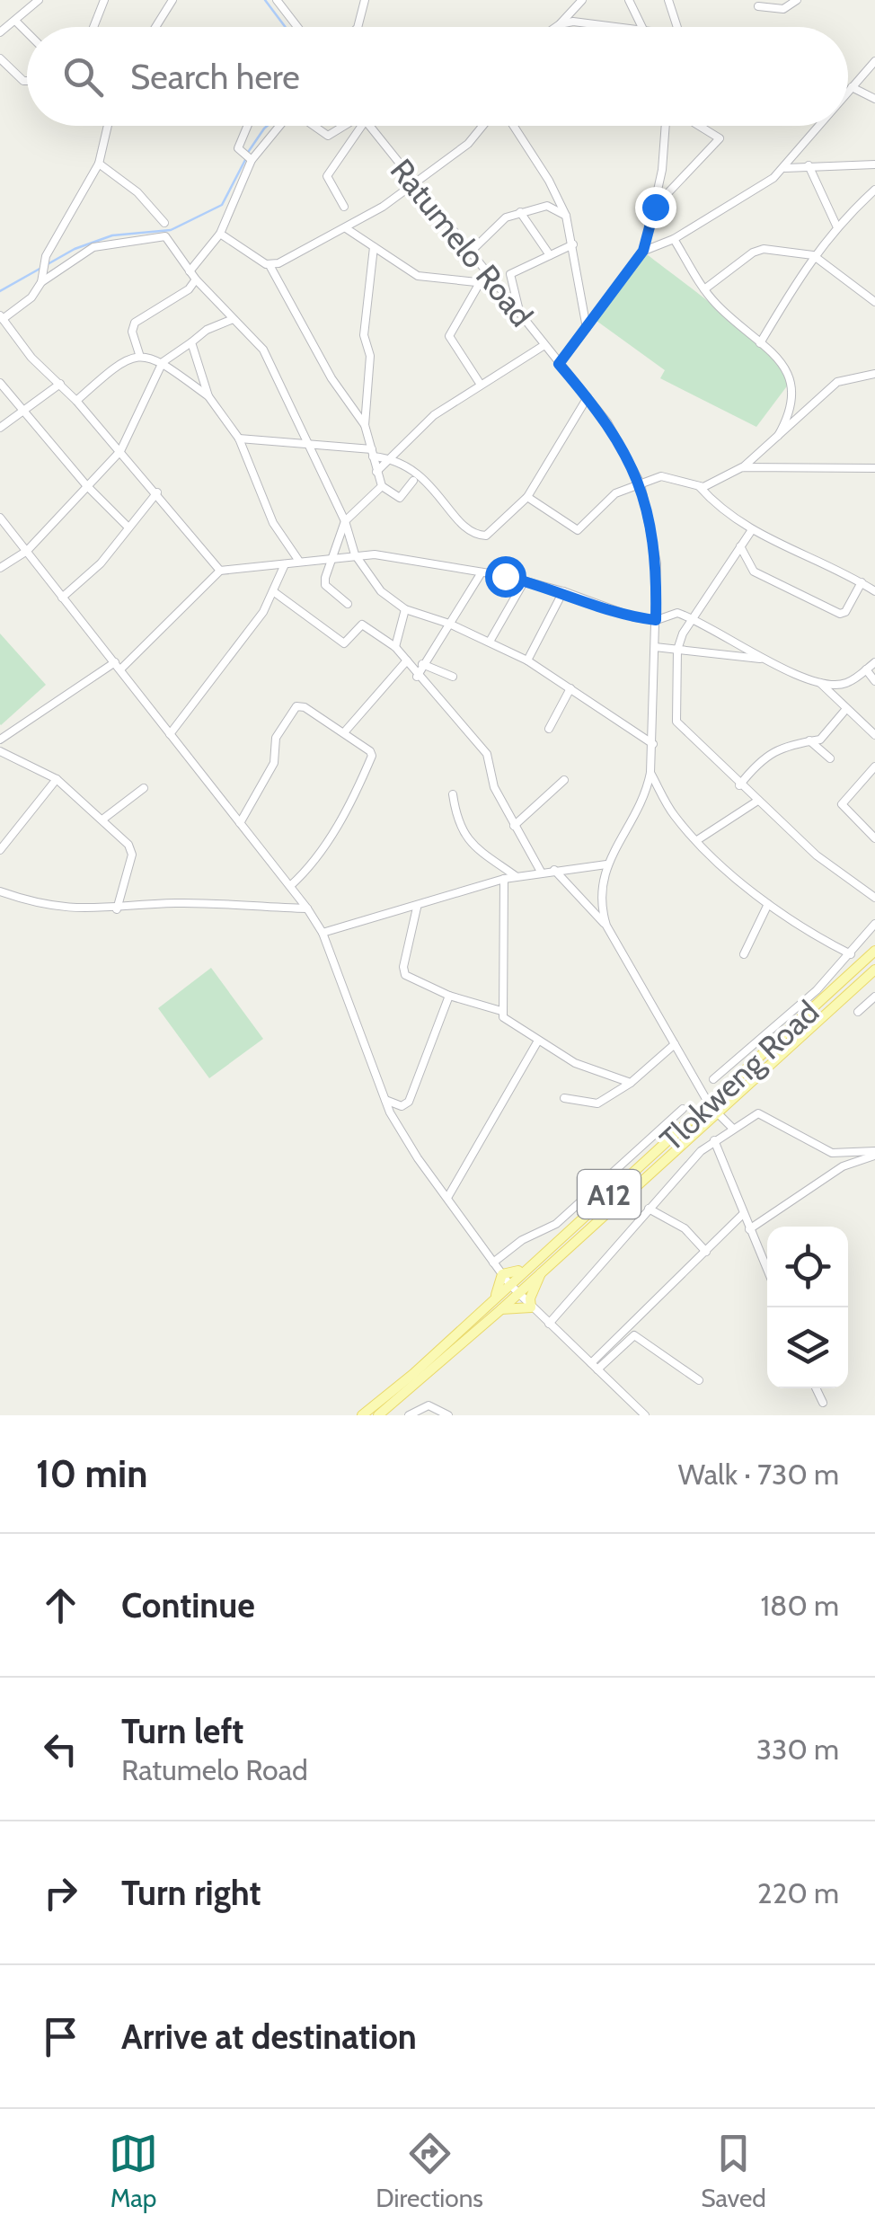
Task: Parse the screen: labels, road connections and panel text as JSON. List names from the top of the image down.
{
  "streets": {
    "main road": ["Tlokweng Road", "A12"],
    "street": ["Ratumelo Road"]
  },
  "crossings": [
    ["Ratumelo Road", "Tlokweng Road"]
  ],
  "page": {
    "search": "Search here",
    "heading": ["10 min", "Walk · 730 m"],
    "list": [
      ["Continue", "180 m"],
      ["Turn left", "Ratumelo Road", "330 m"],
      ["Turn right", "220 m"],
      "Arrive at destination"
    ],
    "nav": ["Map", "Directions", "Saved"]
  }
}
